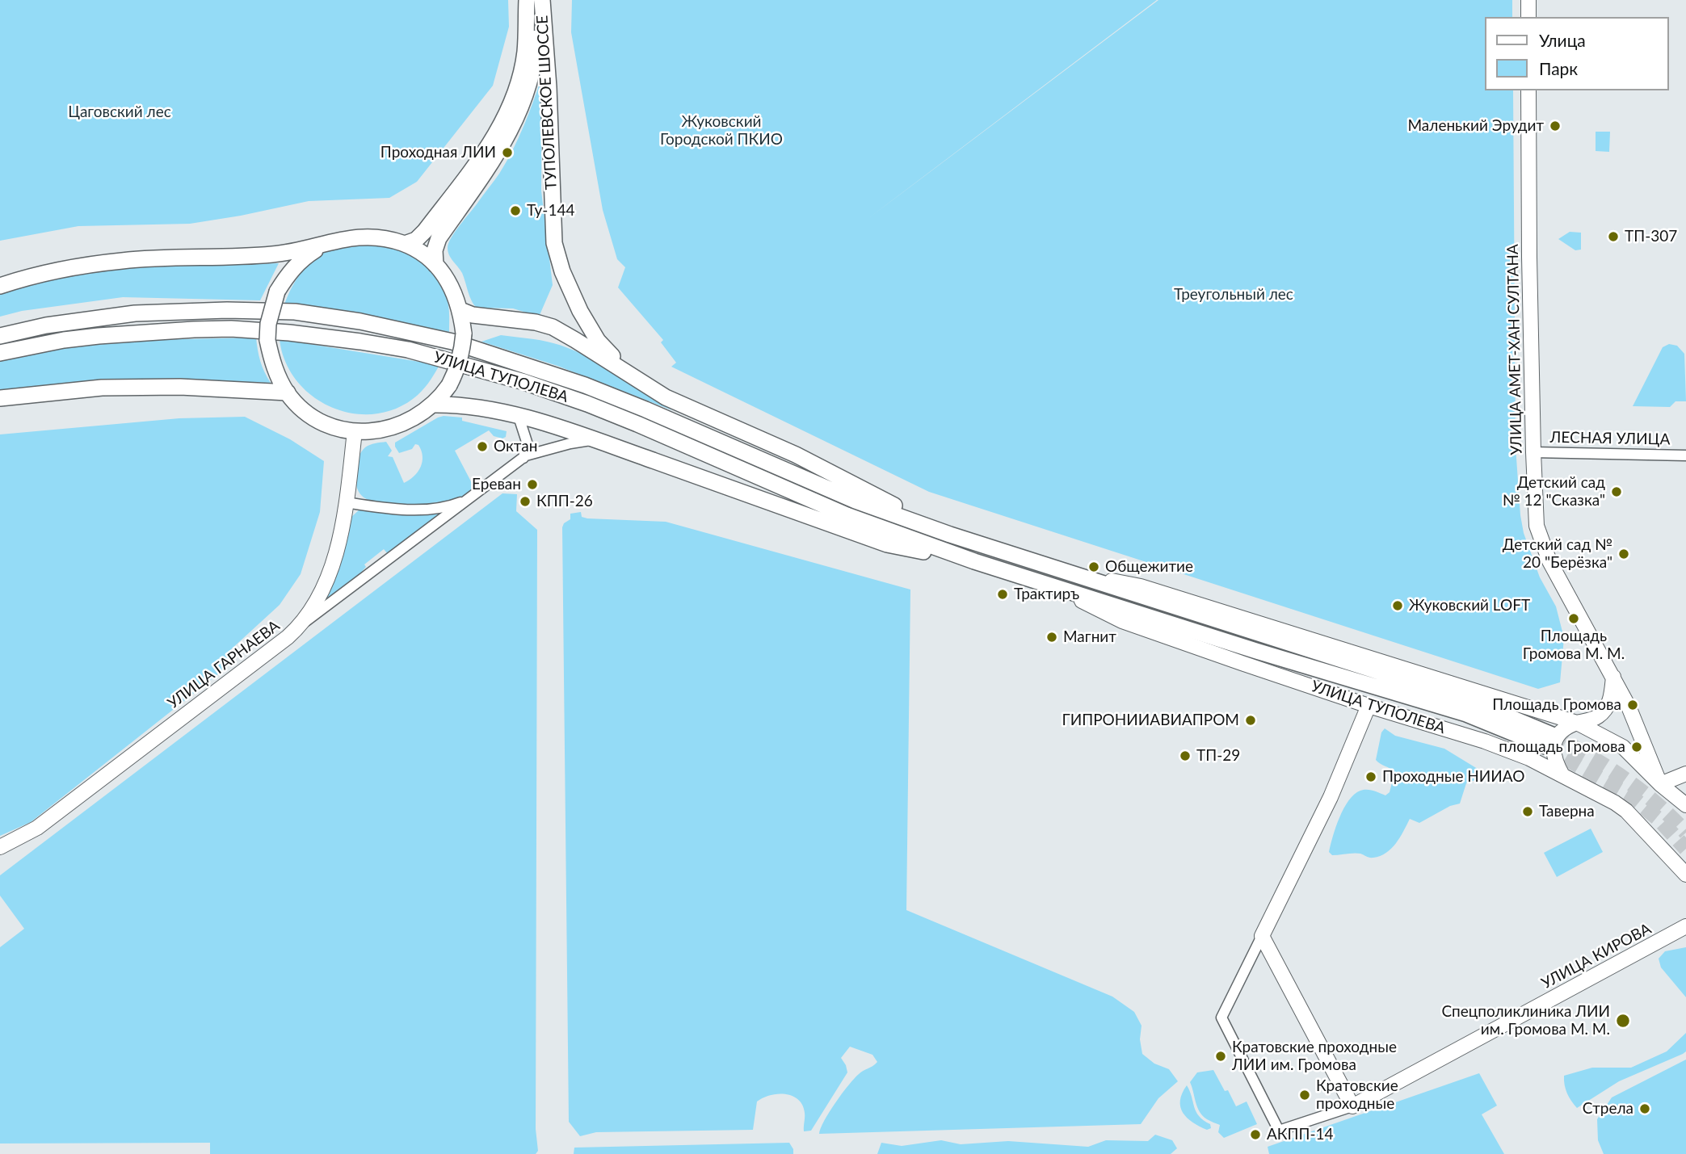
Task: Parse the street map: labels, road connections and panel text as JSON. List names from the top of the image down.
{
  "streets": {
    "main road": [
      "ТУПОЛЕВСКОЕ ШОССЕ",
      "УЛИЦА АМЕТ-ХАН СУЛТАНА",
      "УЛИЦА ТУПОЛЕВА",
      "УЛИЦА ГАРНАЕВА",
      "УЛИЦА КИРОВА"
    ],
    "street": ["ЛЕСНАЯ УЛИЦА"]
  },
  "crossings": [
    ["ТУПОЛЕВСКОЕ ШОССЕ", "УЛИЦА ТУПОЛЕВА"],
    ["ТУПОЛЕВСКОЕ ШОССЕ", "УЛИЦА ГАРНАЕВА"],
    ["УЛИЦА АМЕТ-ХАН СУЛТАНА", "УЛИЦА ТУПОЛЕВА"],
    ["УЛИЦА АМЕТ-ХАН СУЛТАНА", "ЛЕСНАЯ УЛИЦА"],
    ["УЛИЦА ТУПОЛЕВА", "УЛИЦА ГАРНАЕВА"]
  ],
  "parks": ["Цаговский лес", "Жуковский Городской ПКИО", "Треугольный лес"],
  "places": [
    "Маленький Эрудит",
    "Проходная ЛИИ",
    "Ty-144",
    "ТП-307",
    "Октан",
    "Ереван",
    "Детский сад № 12 \"Сказка\"",
    "КПП-26",
    "Детский сад № 20 \"Берёзка\"",
    "Общежитие",
    "Трактиръ",
    "Жуковский LOFT",
    "Площадь Громова М. М.",
    "Магнит",
    "Площадь Громова",
    "ГИПРОНИИАВИАПРОМ",
    "площадь Громова",
    "ТП-29",
    "Проходные НИИАО",
    "Таверна",
    "Спецполиклиника ЛИИ им. Громова М. М.",
    "Кратовские проходные ЛИИ им. Громова",
    "Кратовские проходные",
    "Стрела",
    "АКПП-14"
  ],
  "legend": ["Улица", "Парк"]
}
